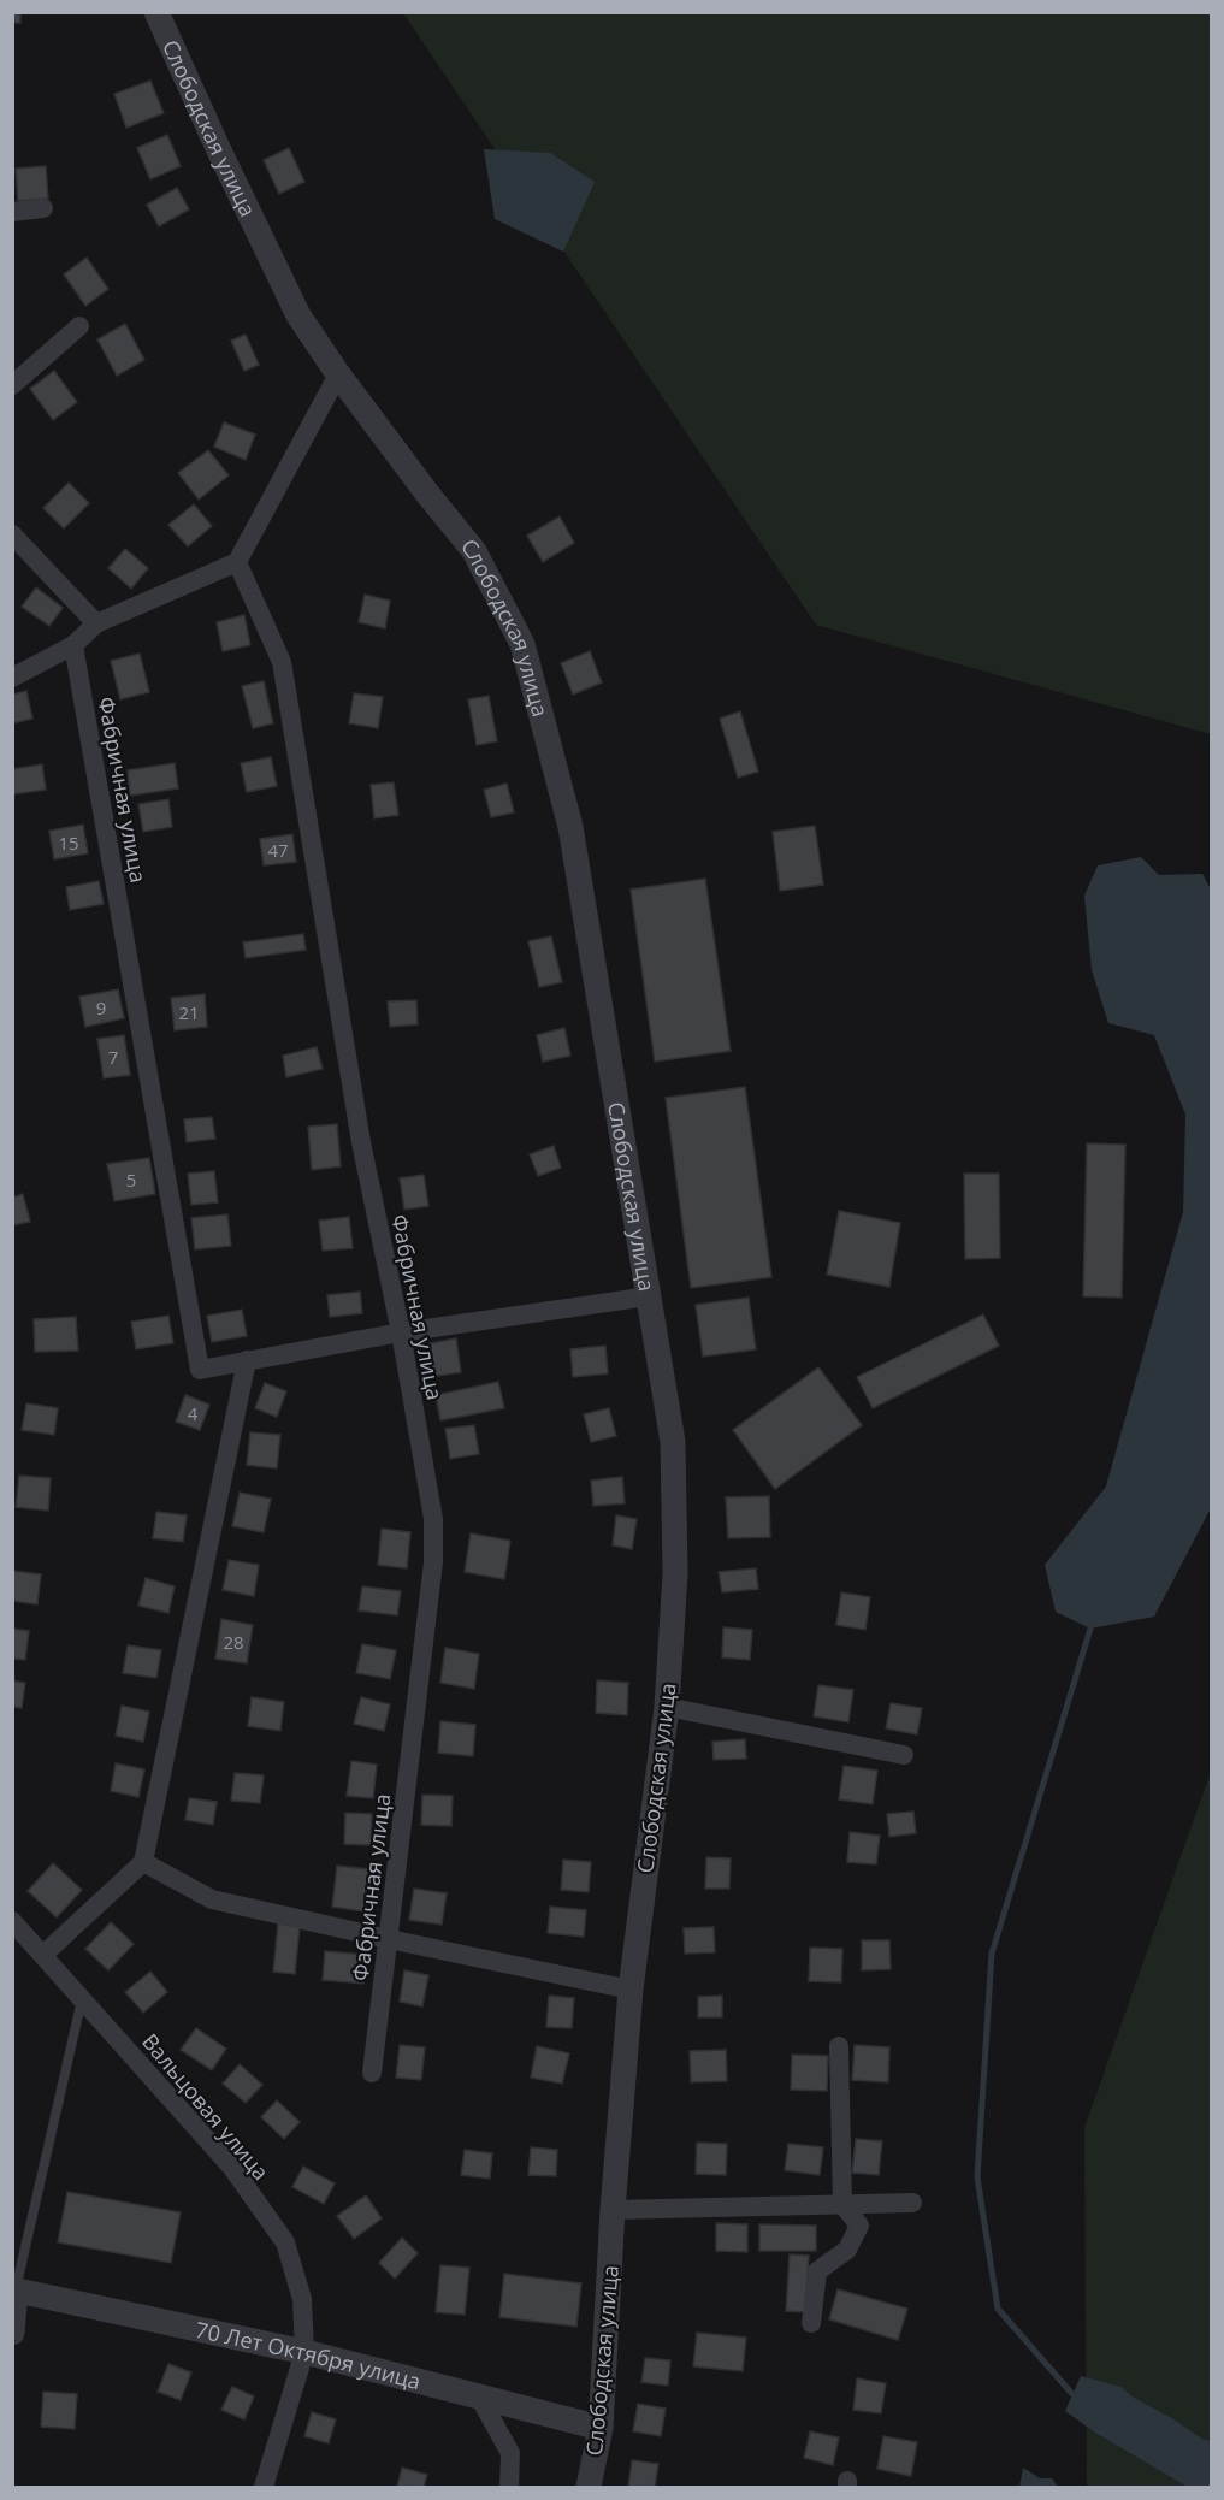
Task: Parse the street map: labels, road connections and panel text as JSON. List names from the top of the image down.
{
  "streets": {
    "street": [
      "Слободская улица",
      "Фабричная улица",
      "Вальцовая улица",
      "70 Лет Октября улица"
    ]
  },
  "crossings": [
    ["Слободская улица", "70 Лет Октября улица"],
    ["Вальцовая улица", "70 Лет Октября улица"]
  ],
  "house_numbers": [
    "15",
    "47",
    "9",
    "21",
    "7",
    "5",
    "4",
    "28"
  ]
}
